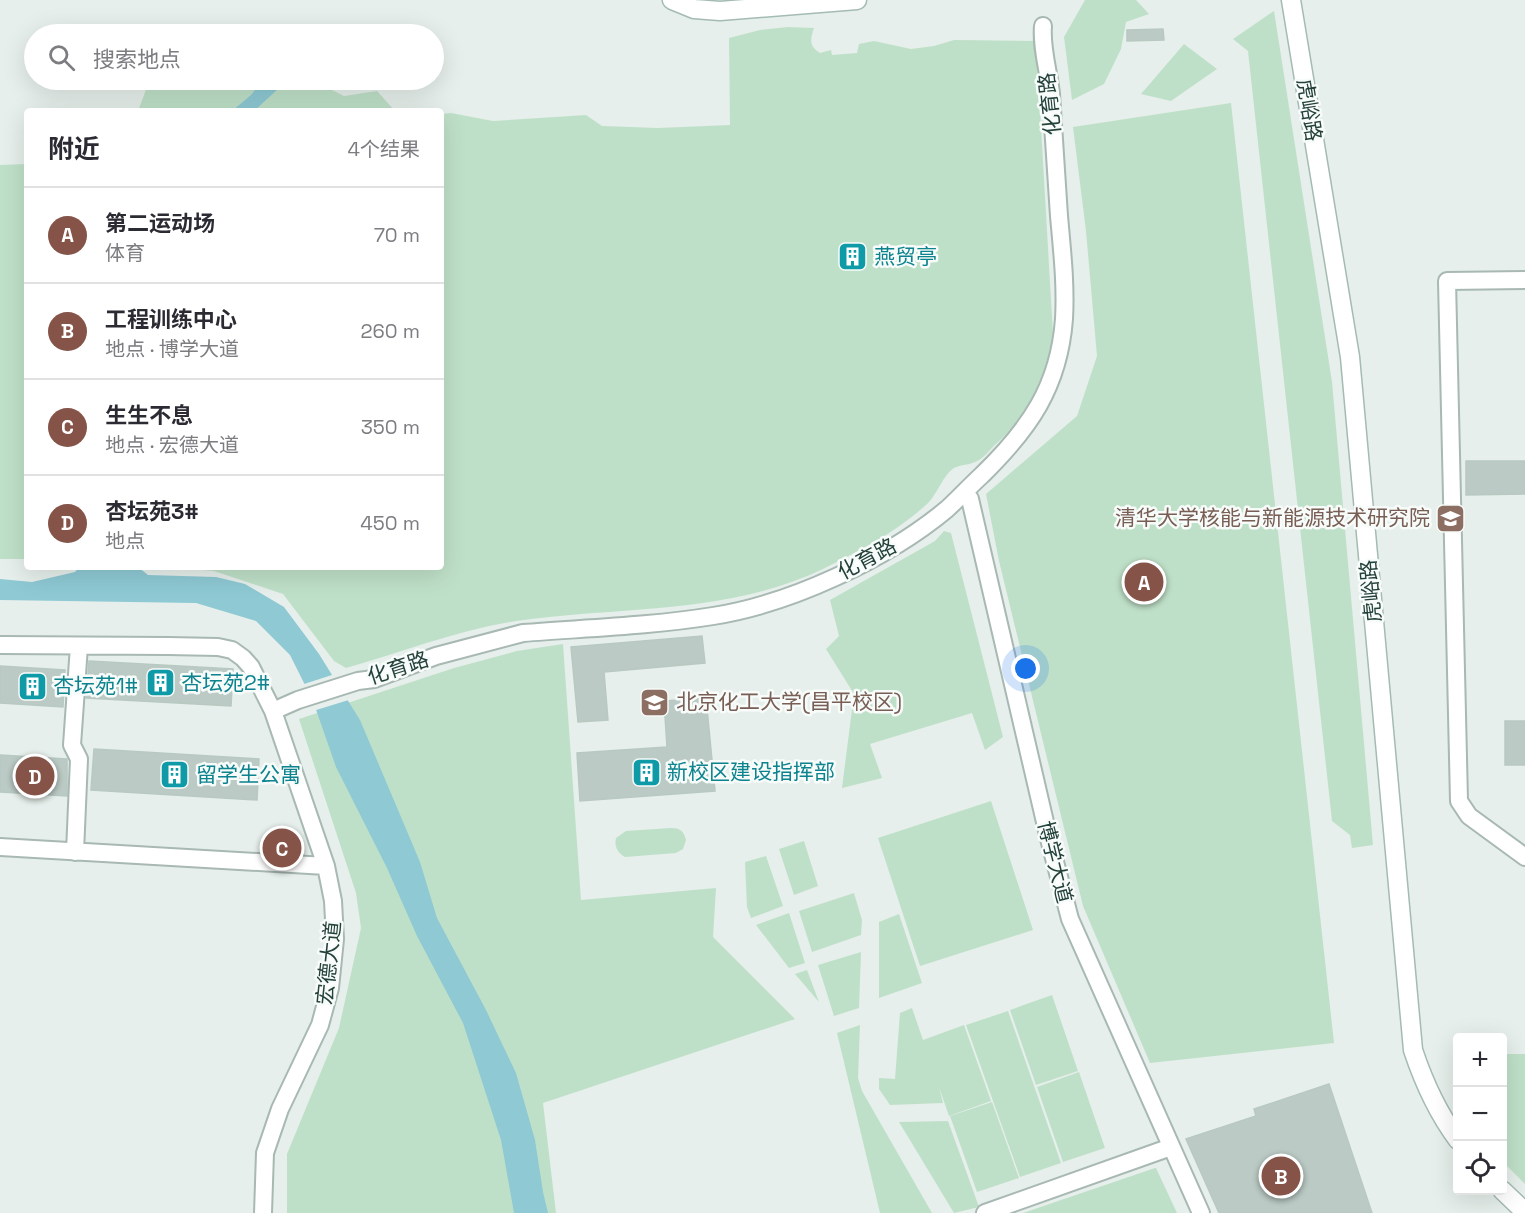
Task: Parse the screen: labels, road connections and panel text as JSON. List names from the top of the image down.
{
  "streets": {
    "street": [
      "化育路",
      "虎峪路",
      "博学大道",
      "宏德大道"
    ]
  },
  "crossings": [
    ["化育路", "博学大道"],
    ["化育路", "宏德大道"]
  ],
  "places": {
    "building": [
      "燕贸亭",
      "杏坛苑2#",
      "杏坛苑1#",
      "新校区建设指挥部",
      "留学生公寓"
    ],
    "school or university": ["清华大学核能与新能源技术研究院", "北京化工大学(昌平校区)"]
  },
  "page": {
    "search": "搜索地点",
    "heading": ["附近", "4个结果"],
    "list": [
      {
        "mark": "A",
        "name": "第二运动场",
        "note": "体育",
        "value": "70 m"
      },
      {
        "mark": "B",
        "name": "工程训练中心",
        "note": "地点 · 博学大道",
        "value": "260 m"
      },
      {
        "mark": "C",
        "name": "生生不息",
        "note": "地点 · 宏德大道",
        "value": "350 m"
      },
      {
        "mark": "D",
        "name": "杏坛苑3#",
        "note": "地点",
        "value": "450 m"
      }
    ],
    "pins": [
      "A",
      "D",
      "C",
      "B"
    ],
    "map_buttons": ["+", "−"]
  }
}
